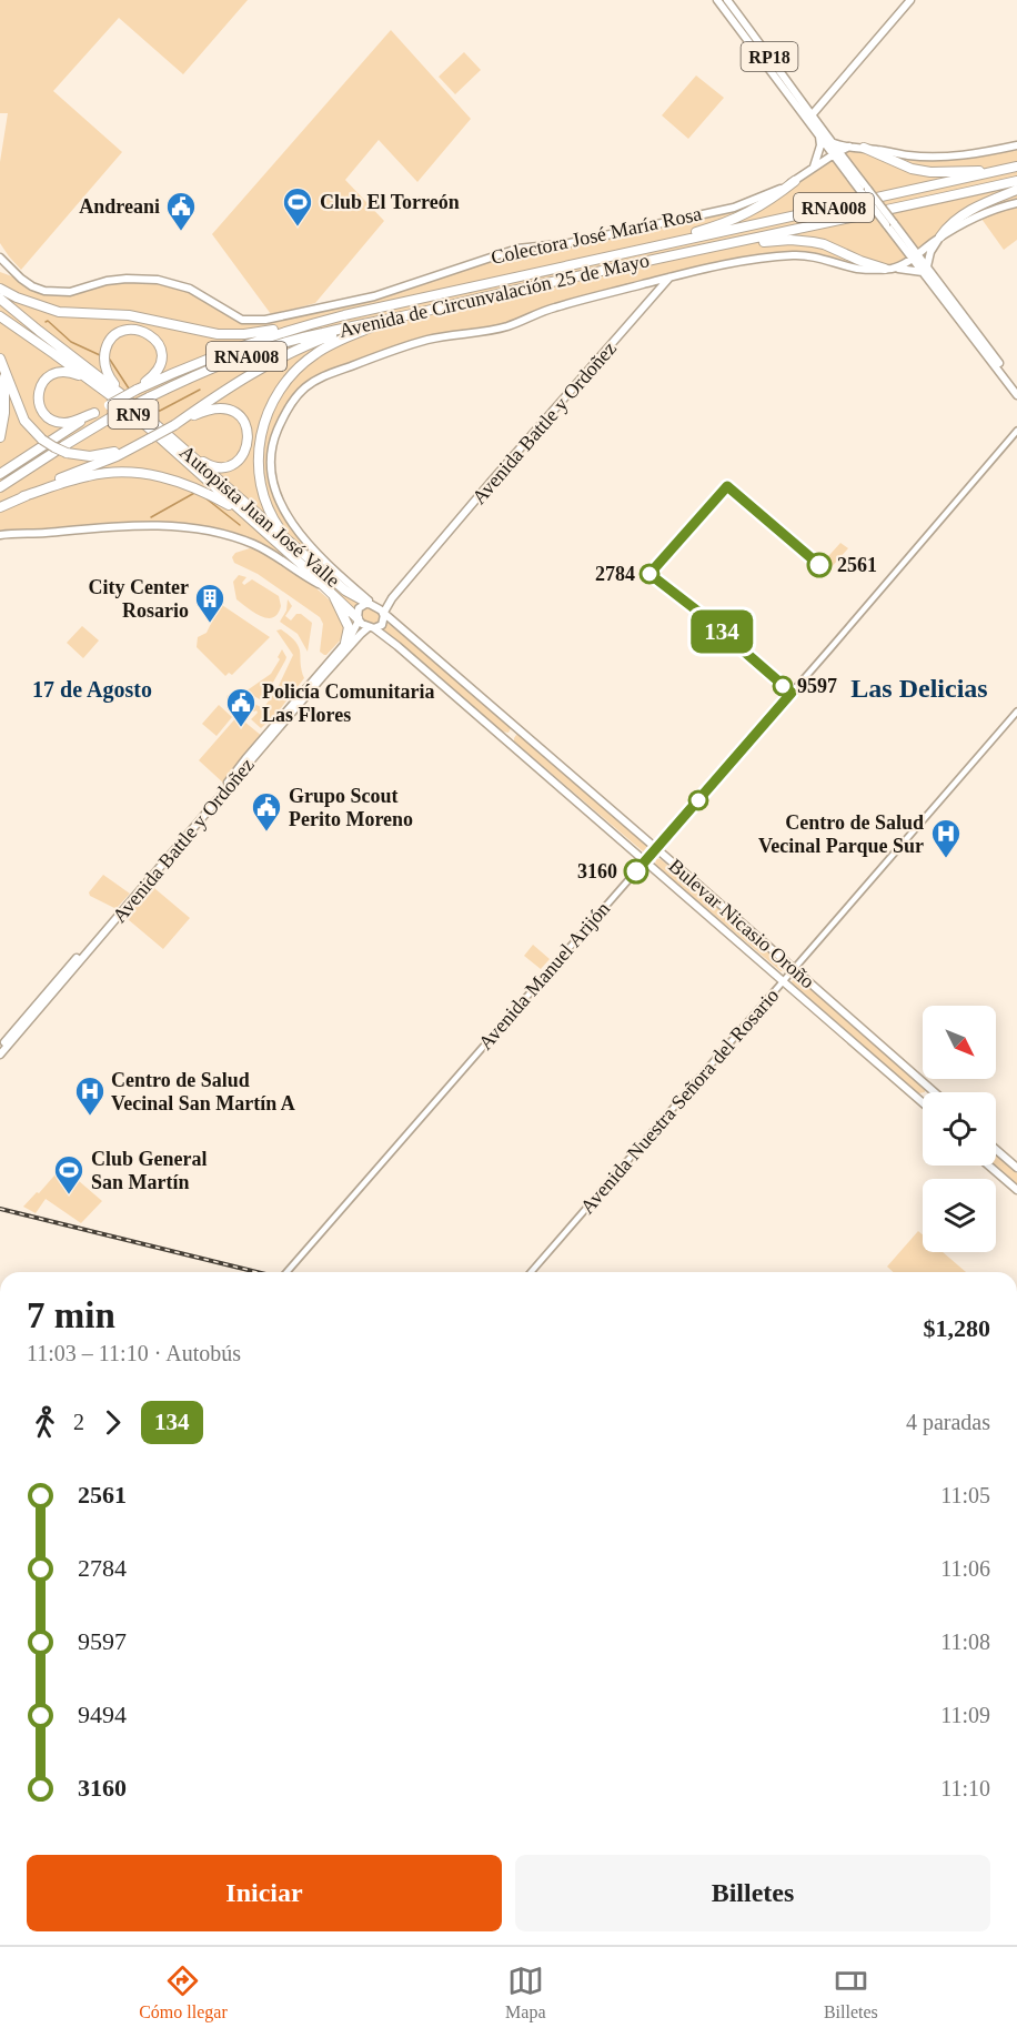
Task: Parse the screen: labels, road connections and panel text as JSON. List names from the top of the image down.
{
  "streets": {
    "highway": [
      "RNA008",
      "Avenida de Circunvalación 25 de Mayo",
      "RN9",
      "Autopista Juan José Valle"
    ],
    "main road": [
      "RP18",
      "Colectora José María Rosa",
      "Avenida Battle y Ordoñez",
      "Bulevar Nicasio Oroño"
    ],
    "street": ["Avenida Manuel Arijón", "Avenida Nuestra Señora del Rosario"]
  },
  "crossings": [
    ["RP18", "Colectora José María Rosa"],
    ["Avenida Battle y Ordoñez", "Autopista Juan José Valle"],
    ["Avenida Battle y Ordoñez", "Bulevar Nicasio Oroño"],
    ["Autopista Juan José Valle", "Bulevar Nicasio Oroño"],
    ["Bulevar Nicasio Oroño", "Avenida Manuel Arijón"],
    ["Bulevar Nicasio Oroño", "Avenida Nuestra Señora del Rosario"]
  ],
  "districts": ["Las Delicias", "17 de Agosto"],
  "places": {
    "sports": ["Club El Torreón", "Club General San Martín"],
    "public building": ["Andreani", "Policía Comunitaria Las Flores", "Grupo Scout Perito Moreno"],
    "other": [
      "2561",
      "2784",
      "9597",
      "3160"
    ],
    "building": ["City Center Rosario"],
    "hospital": ["Centro de Salud Vecinal Parque Sur", "Centro de Salud Vecinal San Martín A"]
  },
  "lines": ["bus line 134"],
  "north": "bottom right",
  "page": {
    "on_map": "134",
    "heading": ["7 min", "11:03 – 11:10 · Autobús", "$1,280"],
    "legs": ["2", "134", "4 paradas"],
    "list": [
      {
        "name": "2561",
        "value": "11:05"
      },
      {
        "name": "2784",
        "value": "11:06"
      },
      {
        "name": "9597",
        "value": "11:08"
      },
      {
        "name": "9494",
        "value": "11:09"
      },
      {
        "name": "3160",
        "value": "11:10"
      }
    ],
    "buttons": ["Iniciar", "Billetes"],
    "tabs": ["Cómo llegar", "Mapa", "Billetes"]
  }
}
